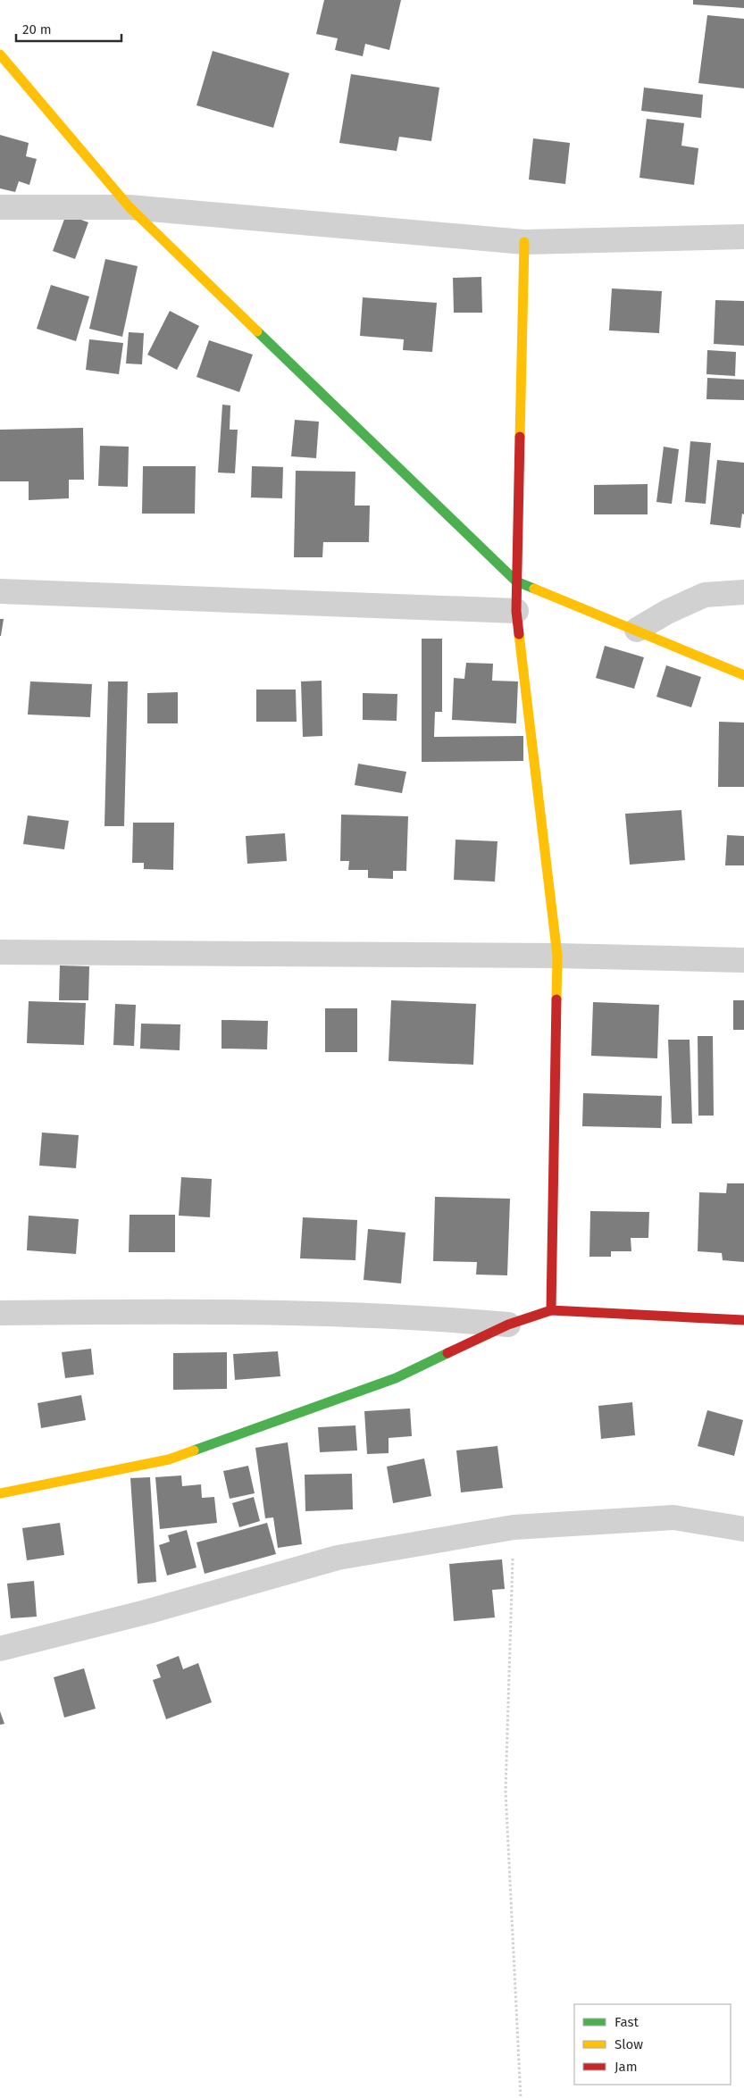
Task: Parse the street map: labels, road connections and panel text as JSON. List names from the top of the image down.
{
  "legend": ["Fast", "Slow", "Jam"],
  "scale_bar": "20 m"
}
